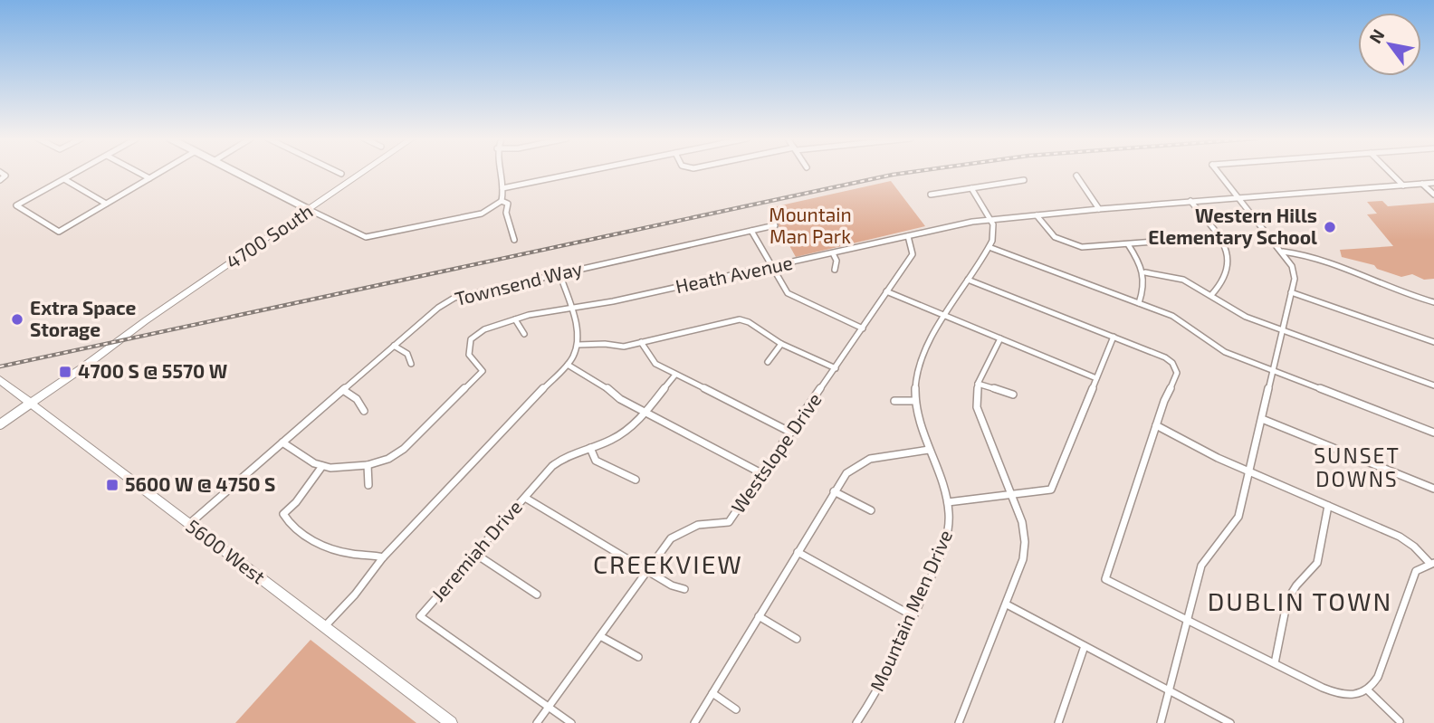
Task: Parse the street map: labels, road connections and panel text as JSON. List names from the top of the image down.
{
  "streets": {
    "main road": ["4700 South", "5600 West"],
    "street": [
      "Heath Avenue",
      "Townsend Way",
      "Westslope Drive",
      "Jeremiah Drive",
      "Mountain Men Drive"
    ]
  },
  "crossings": [
    ["4700 South", "5600 West"],
    ["Heath Avenue", "Townsend Way"],
    ["Heath Avenue", "Westslope Drive"],
    ["Townsend Way", "5600 West"],
    ["Westslope Drive", "Jeremiah Drive"]
  ],
  "districts": ["SUNSET DOWNS", "CREEKVIEW", "DUBLIN TOWN"],
  "parks": ["Mountain Man Park"],
  "places": {
    "other": ["Western Hills Elementary School", "Extra Space Storage"],
    "transit": ["4700 S @ 5570 W", "5600 W @ 4750 S"]
  },
  "north": "top left"
}
